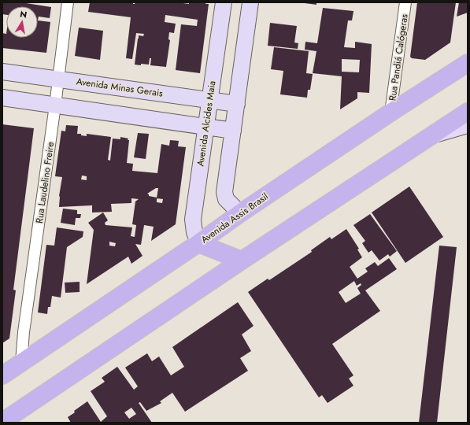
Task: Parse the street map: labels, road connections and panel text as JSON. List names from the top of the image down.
{
  "streets": {
    "main road": ["Avenida Assis Brasil"],
    "street": [
      "Rua Pandiá Calógeras",
      "Avenida Minas Gerais",
      "Avenida Alcides Maia",
      "Rua Laudelino Freire"
    ]
  },
  "crossings": [
    ["Rua Pandiá Calógeras", "Avenida Assis Brasil"],
    ["Avenida Minas Gerais", "Avenida Alcides Maia"],
    ["Avenida Minas Gerais", "Rua Laudelino Freire"],
    ["Avenida Alcides Maia", "Avenida Assis Brasil"],
    ["Rua Laudelino Freire", "Avenida Assis Brasil"]
  ],
  "north": "top"
}
